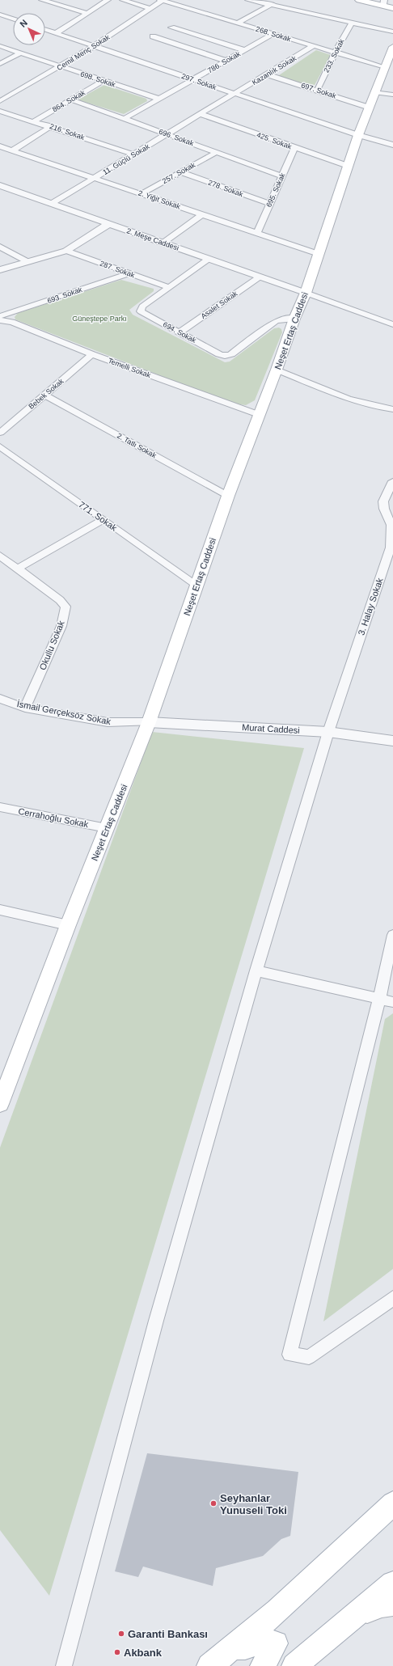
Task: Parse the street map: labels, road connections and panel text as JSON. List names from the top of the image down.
{
  "streets": {
    "main road": ["Neşet Ertaş Caddesi"],
    "street": [
      "268. Sokak",
      "Cemil Meriç Sokak",
      "233. Sokak",
      "786. Sokak",
      "Kazanlık Sokak",
      "698. Sokak",
      "297. Sokak",
      "697. Sokak",
      "864. Sokak",
      "216. Sokak",
      "696. Sokak",
      "425. Sokak",
      "11. Güçlü Sokak",
      "257. Sokak",
      "278. Sokak",
      "695. Sokak",
      "2. Yiğit Sokak",
      "2. Meşe Caddesi",
      "287. Sokak",
      "693. Sokak",
      "Asalet Sokak",
      "694. Sokak",
      "Temelli Sokak",
      "Bebek Sokak",
      "2. Tatlı Sokak",
      "771. Sokak",
      "3. Halay Sokak",
      "Okullu Sokak",
      "İsmail Gerçeksöz Sokak",
      "Murat Caddesi",
      "Cerrahoğlu Sokak"
    ]
  },
  "crossings": [
    ["268. Sokak", "Cemil Meriç Sokak"],
    ["268. Sokak", "233. Sokak"],
    ["268. Sokak", "786. Sokak"],
    ["268. Sokak", "Kazanlık Sokak"],
    ["268. Sokak", "Neşet Ertaş Caddesi"],
    ["Cemil Meriç Sokak", "698. Sokak"],
    ["Cemil Meriç Sokak", "297. Sokak"],
    ["233. Sokak", "697. Sokak"],
    ["786. Sokak", "698. Sokak"],
    ["786. Sokak", "297. Sokak"],
    ["786. Sokak", "696. Sokak"],
    ["Kazanlık Sokak", "297. Sokak"],
    ["Kazanlık Sokak", "697. Sokak"],
    ["Kazanlık Sokak", "11. Güçlü Sokak"],
    ["698. Sokak", "864. Sokak"],
    ["297. Sokak", "11. Güçlü Sokak"],
    ["297. Sokak", "Neşet Ertaş Caddesi"],
    ["697. Sokak", "Neşet Ertaş Caddesi"],
    ["864. Sokak", "216. Sokak"],
    ["864. Sokak", "696. Sokak"],
    ["216. Sokak", "11. Güçlü Sokak"],
    ["696. Sokak", "11. Güçlü Sokak"],
    ["696. Sokak", "257. Sokak"],
    ["696. Sokak", "695. Sokak"],
    ["425. Sokak", "11. Güçlü Sokak"],
    ["425. Sokak", "695. Sokak"],
    ["425. Sokak", "Neşet Ertaş Caddesi"],
    ["11. Güçlü Sokak", "2. Yiğit Sokak"],
    ["11. Güçlü Sokak", "2. Meşe Caddesi"],
    ["257. Sokak", "278. Sokak"],
    ["257. Sokak", "2. Yiğit Sokak"],
    ["278. Sokak", "695. Sokak"],
    ["695. Sokak", "2. Yiğit Sokak"],
    ["2. Yiğit Sokak", "Neşet Ertaş Caddesi"],
    ["2. Meşe Caddesi", "Asalet Sokak"],
    ["2. Meşe Caddesi", "Neşet Ertaş Caddesi"],
    ["2. Meşe Caddesi", "694. Sokak"],
    ["287. Sokak", "693. Sokak"],
    ["287. Sokak", "694. Sokak"],
    ["Asalet Sokak", "694. Sokak"],
    ["Neşet Ertaş Caddesi", "694. Sokak"],
    ["Neşet Ertaş Caddesi", "Temelli Sokak"],
    ["Neşet Ertaş Caddesi", "2. Tatlı Sokak"],
    ["Neşet Ertaş Caddesi", "771. Sokak"],
    ["Neşet Ertaş Caddesi", "İsmail Gerçeksöz Sokak"],
    ["Neşet Ertaş Caddesi", "Murat Caddesi"],
    ["Neşet Ertaş Caddesi", "Cerrahoğlu Sokak"],
    ["Temelli Sokak", "Bebek Sokak"],
    ["Bebek Sokak", "2. Tatlı Sokak"],
    ["3. Halay Sokak", "Murat Caddesi"],
    ["Okullu Sokak", "İsmail Gerçeksöz Sokak"],
    ["İsmail Gerçeksöz Sokak", "Murat Caddesi"]
  ],
  "parks": ["Güneştepe Parkı"],
  "places": ["Seyhanlar Yunuseli Toki", "Garanti Bankası", "Akbank"],
  "north": "top left"
}
